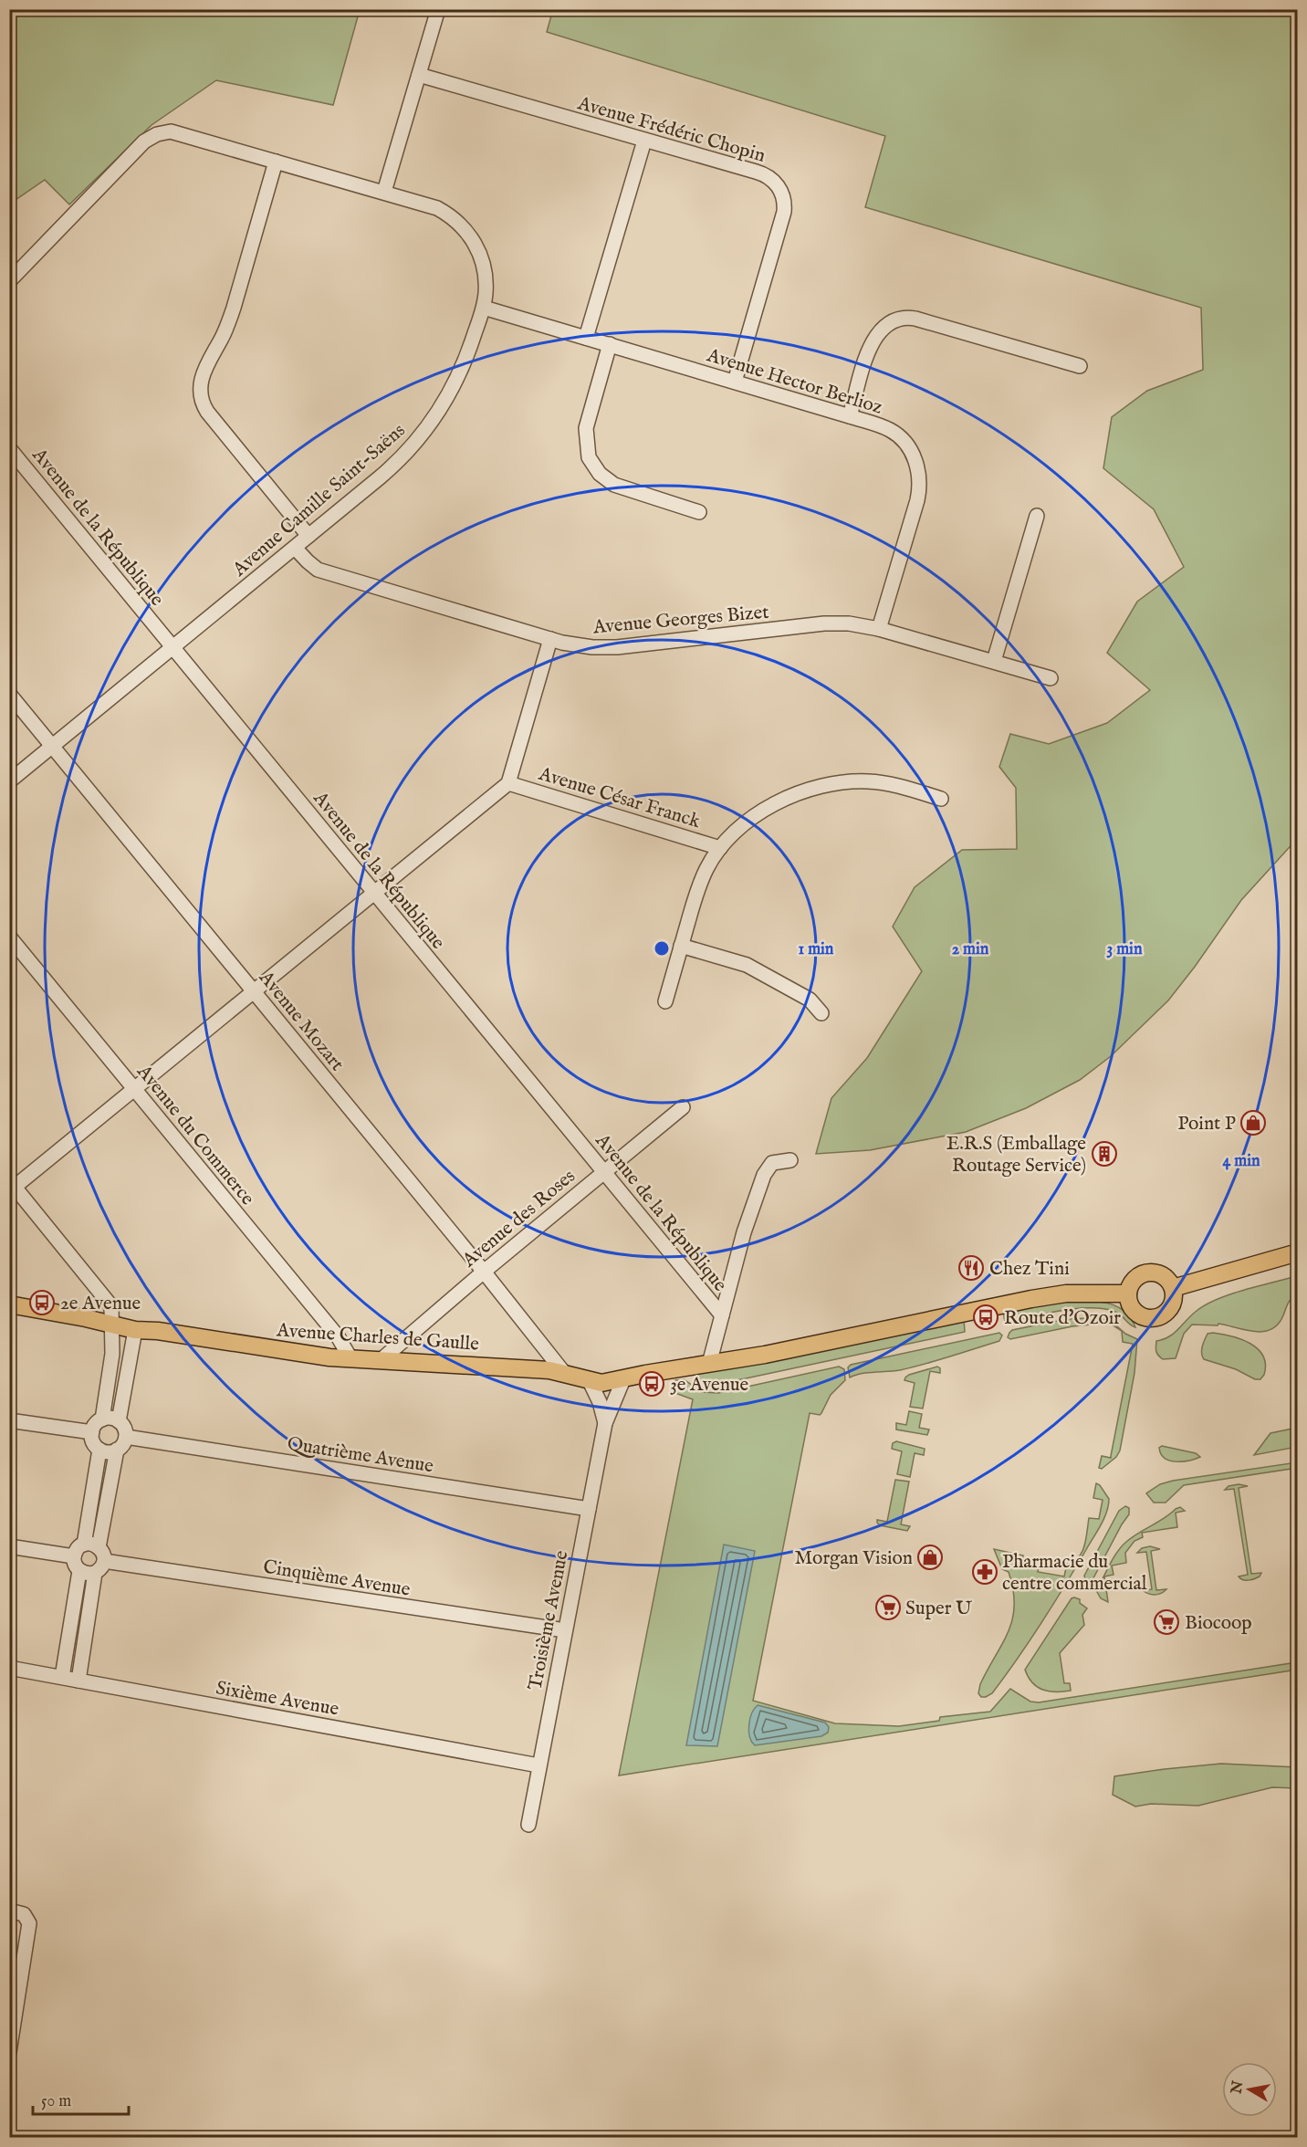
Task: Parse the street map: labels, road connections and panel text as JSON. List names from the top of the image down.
{
  "streets": {
    "main road": ["Avenue Charles de Gaulle"],
    "street": [
      "Avenue Frédéric Chopin",
      "Avenue Hector Berlioz",
      "Avenue Camille Saint-Saëns",
      "Avenue de la République",
      "Avenue Georges Bizet",
      "Avenue César Franck",
      "Avenue Mozart",
      "Avenue du Commerce",
      "Avenue des Roses",
      "Quatrième Avenue",
      "Cinquième Avenue",
      "Troisième Avenue",
      "Sixième Avenue"
    ]
  },
  "crossings": [
    ["Avenue Frédéric Chopin", "Avenue Hector Berlioz"],
    ["Avenue Hector Berlioz", "Avenue Camille Saint-Saëns"],
    ["Avenue Hector Berlioz", "Avenue Georges Bizet"],
    ["Avenue Camille Saint-Saëns", "Avenue de la République"],
    ["Avenue Camille Saint-Saëns", "Avenue Georges Bizet"],
    ["Avenue Camille Saint-Saëns", "Avenue Mozart"],
    ["Avenue de la République", "Avenue des Roses"],
    ["Avenue Mozart", "Avenue des Roses"],
    ["Avenue Mozart", "Avenue Charles de Gaulle"],
    ["Avenue du Commerce", "Avenue Charles de Gaulle"],
    ["Avenue des Roses", "Avenue Charles de Gaulle"],
    ["Avenue Charles de Gaulle", "Troisième Avenue"],
    ["Quatrième Avenue", "Troisième Avenue"],
    ["Cinquième Avenue", "Troisième Avenue"],
    ["Troisième Avenue", "Sixième Avenue"]
  ],
  "places": {
    "shop": ["Point P", "Morgan Vision"],
    "building": ["E.R.S (Emballage Routage Service)"],
    "restaurant": ["Chez Tini"],
    "bus stop": ["2e Avenue", "Route d'Ozoir", "3e Avenue"],
    "pharmacy": ["Pharmacie du centre commercial"],
    "supermarket": ["Super U", "Biocoop"]
  },
  "scale_bar": "50 m",
  "north": "left",
  "rings": [
    "1 min",
    "2 min",
    "3 min",
    "4 min"
  ]
}
